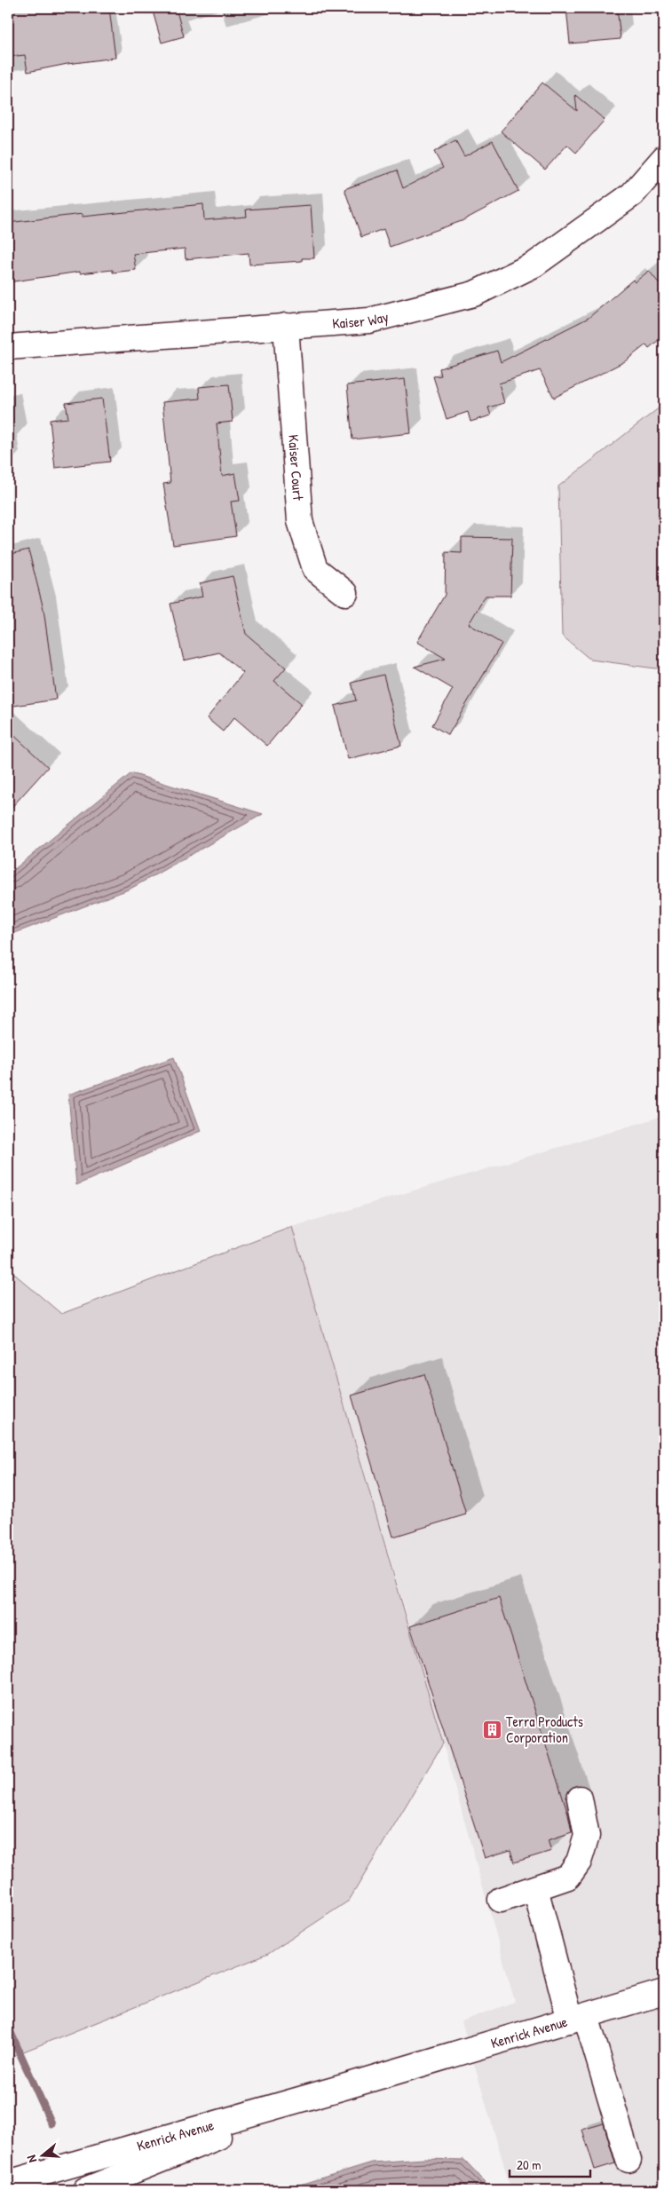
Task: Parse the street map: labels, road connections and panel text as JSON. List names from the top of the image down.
{
  "streets": {
    "street": ["Kaiser Way", "Kaiser Court", "Kenrick Avenue"]
  },
  "crossings": [
    ["Kaiser Way", "Kaiser Court"]
  ],
  "places": {
    "building": ["Terra Products Corporation"]
  },
  "scale_bar": "20 m",
  "north": "left"
}
